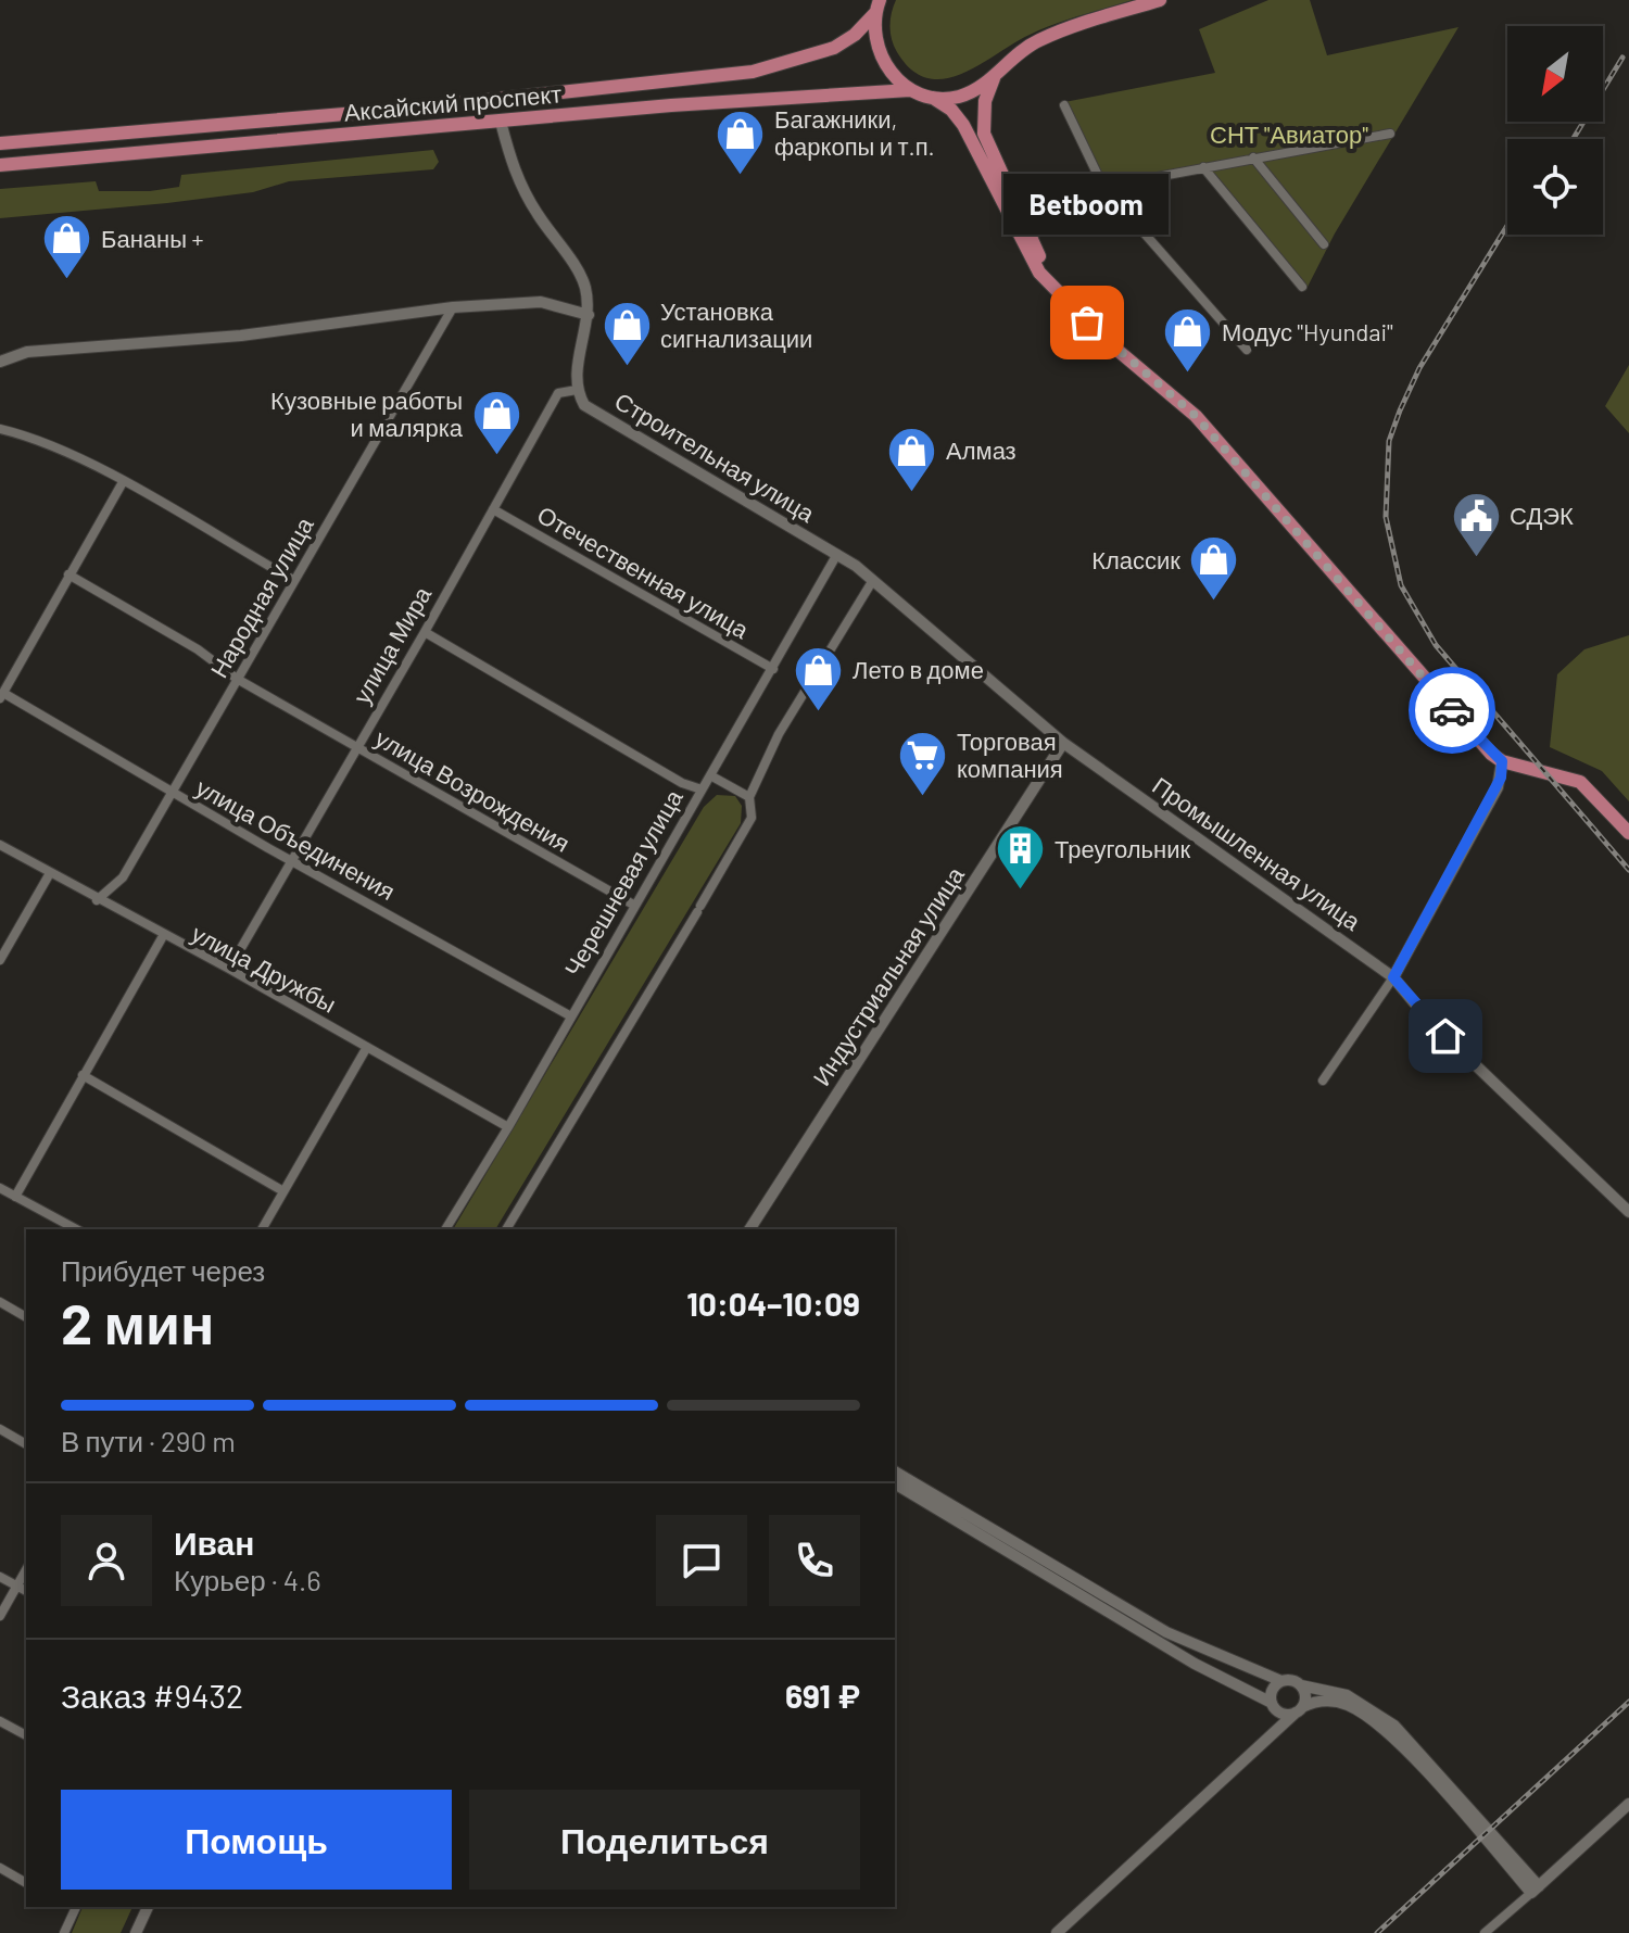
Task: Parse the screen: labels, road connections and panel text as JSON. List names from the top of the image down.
{
  "streets": {
    "main road": ["Аксайский проспект"],
    "street": [
      "Строительная улица",
      "Отечественная улица",
      "Народная улица",
      "улица Мира",
      "улица Возрождения",
      "улица Объединения",
      "Промышленная улица",
      "Черешневая улица",
      "улица Дружбы",
      "Индустриальная улица"
    ]
  },
  "crossings": [
    ["Строительная улица", "улица Мира"],
    ["Строительная улица", "Промышленная улица"],
    ["Строительная улица", "Черешневая улица"],
    ["Отечественная улица", "улица Мира"],
    ["Отечественная улица", "Черешневая улица"],
    ["Народная улица", "улица Возрождения"],
    ["Народная улица", "улица Объединения"],
    ["Народная улица", "улица Дружбы"],
    ["улица Мира", "улица Возрождения"],
    ["улица Мира", "улица Объединения"],
    ["улица Мира", "улица Дружбы"],
    ["улица Возрождения", "Черешневая улица"],
    ["улица Объединения", "Черешневая улица"],
    ["Промышленная улица", "Черешневая улица"],
    ["Промышленная улица", "Индустриальная улица"],
    ["Черешневая улица", "улица Дружбы"]
  ],
  "parks": ["СНТ \"Авиатор\""],
  "places": {
    "shop": [
      "Багажники, фаркопы и т.п.",
      "Бананы +",
      "Установка сигнализации",
      "Модус \"Hyundai\"",
      "Кузовные работы и малярка",
      "Алмаз",
      "Классик",
      "Лето в доме"
    ],
    "other": ["Betboom"],
    "public building": ["СДЭК"],
    "supermarket": ["Торговая компания"],
    "building": ["Треугольник"]
  },
  "north": "bottom left",
  "page": {
    "bubble": "Betboom",
    "heading": ["2 мин", "Прибудет через", "10:04–10:09"],
    "panel": [
      "Иван",
      "Курьер · 4.6",
      "Заказ #9432",
      "691 ₽"
    ],
    "bar": "В пути · 290 m",
    "buttons": ["Помощь", "Поделиться"]
  }
}
